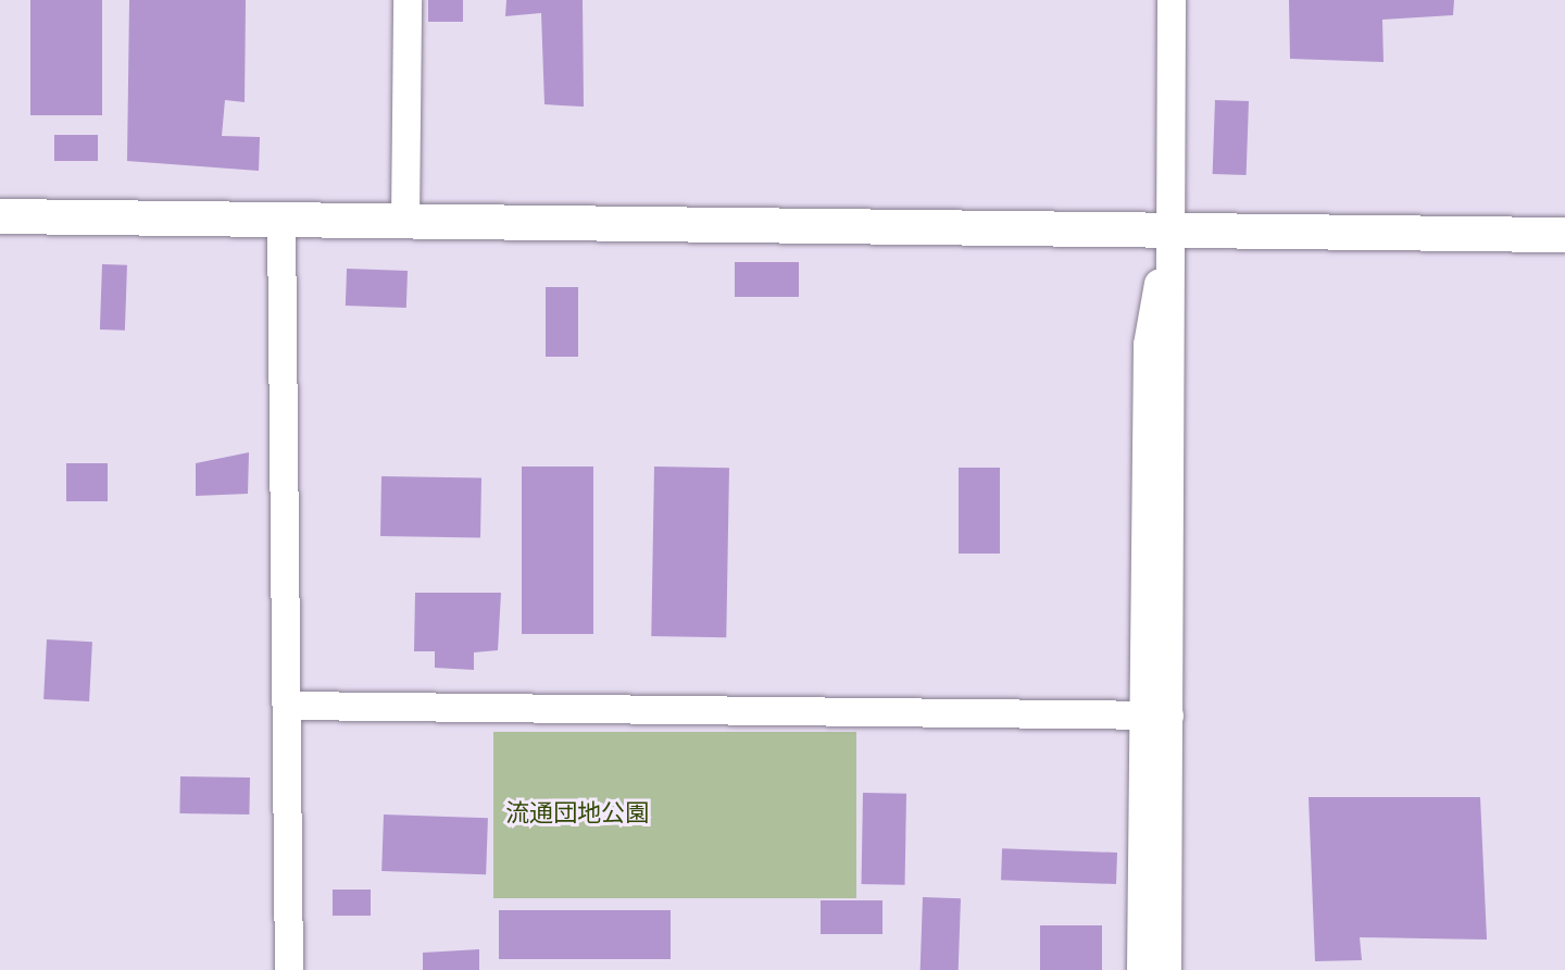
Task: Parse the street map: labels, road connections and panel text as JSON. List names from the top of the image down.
{
  "parks": ["流通団地公園"]
}
